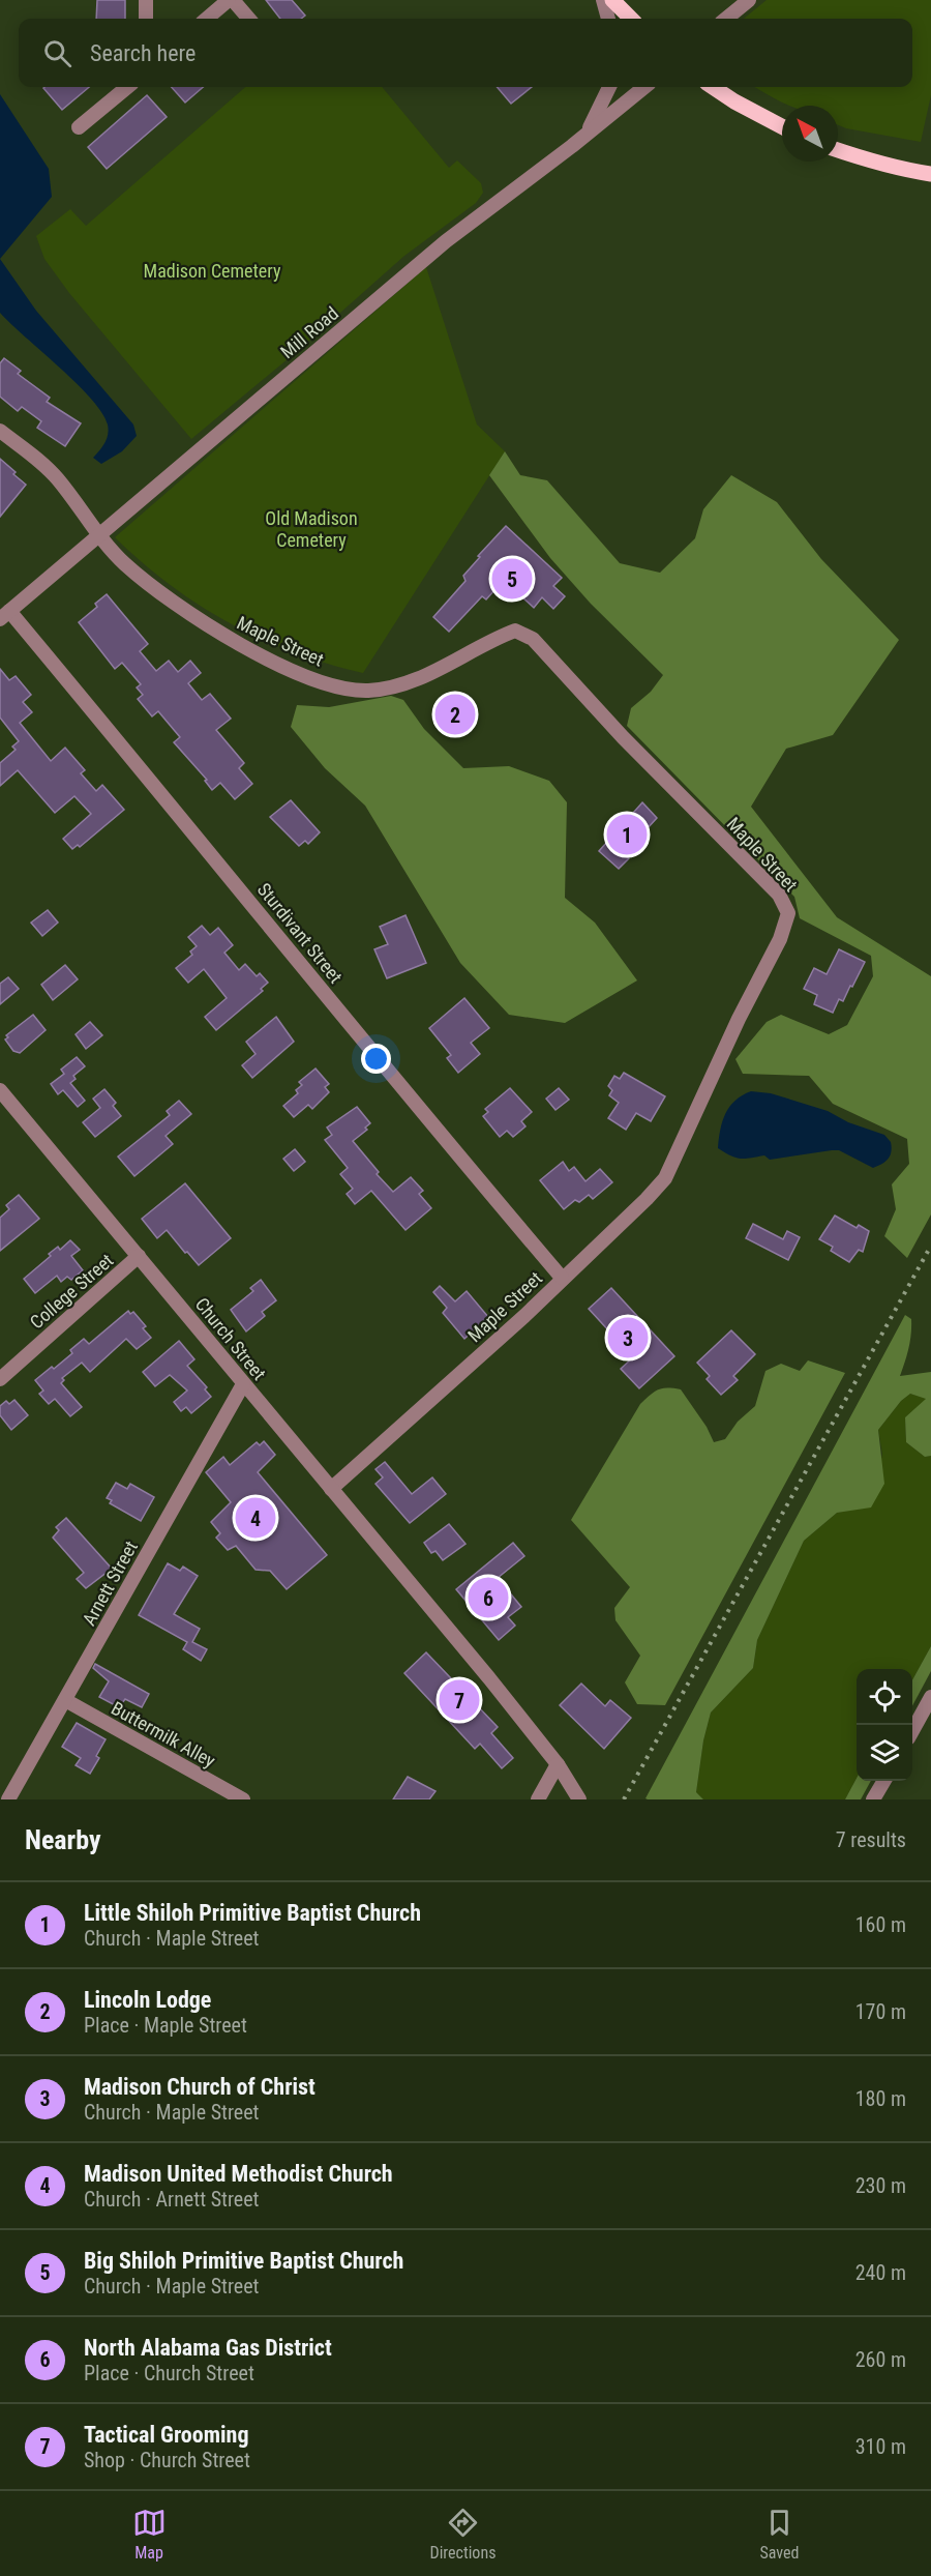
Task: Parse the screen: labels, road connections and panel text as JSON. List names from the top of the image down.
{
  "streets": {
    "street": [
      "Mill Road",
      "Maple Street",
      "Sturdivant Street",
      "College Street",
      "Church Street",
      "Arnett Street",
      "Buttermilk Alley"
    ]
  },
  "crossings": [
    ["Mill Road", "Maple Street"],
    ["Mill Road", "Sturdivant Street"],
    ["Maple Street", "Sturdivant Street"],
    ["Maple Street", "Church Street"],
    ["College Street", "Church Street"],
    ["Church Street", "Arnett Street"],
    ["Arnett Street", "Buttermilk Alley"]
  ],
  "parks": ["Madison Cemetery", "Old Madison Cemetery"],
  "north": "top left",
  "page": {
    "search": "Search here",
    "pins": [
      "5",
      "2",
      "1",
      "3",
      "4",
      "6",
      "7"
    ],
    "heading": ["Nearby", "7 results"],
    "list": [
      {
        "mark": "1",
        "name": "Little Shiloh Primitive Baptist Church",
        "note": "Church · Maple Street",
        "value": "160 m"
      },
      {
        "mark": "2",
        "name": "Lincoln Lodge",
        "note": "Place · Maple Street",
        "value": "170 m"
      },
      {
        "mark": "3",
        "name": "Madison Church of Christ",
        "note": "Church · Maple Street",
        "value": "180 m"
      },
      {
        "mark": "4",
        "name": "Madison United Methodist Church",
        "note": "Church · Arnett Street",
        "value": "230 m"
      },
      {
        "mark": "5",
        "name": "Big Shiloh Primitive Baptist Church",
        "note": "Church · Maple Street",
        "value": "240 m"
      },
      {
        "mark": "6",
        "name": "North Alabama Gas District",
        "note": "Place · Church Street",
        "value": "260 m"
      },
      {
        "mark": "7",
        "name": "Tactical Grooming",
        "note": "Shop · Church Street",
        "value": "310 m"
      }
    ],
    "nav": ["Map", "Directions", "Saved"]
  }
}
